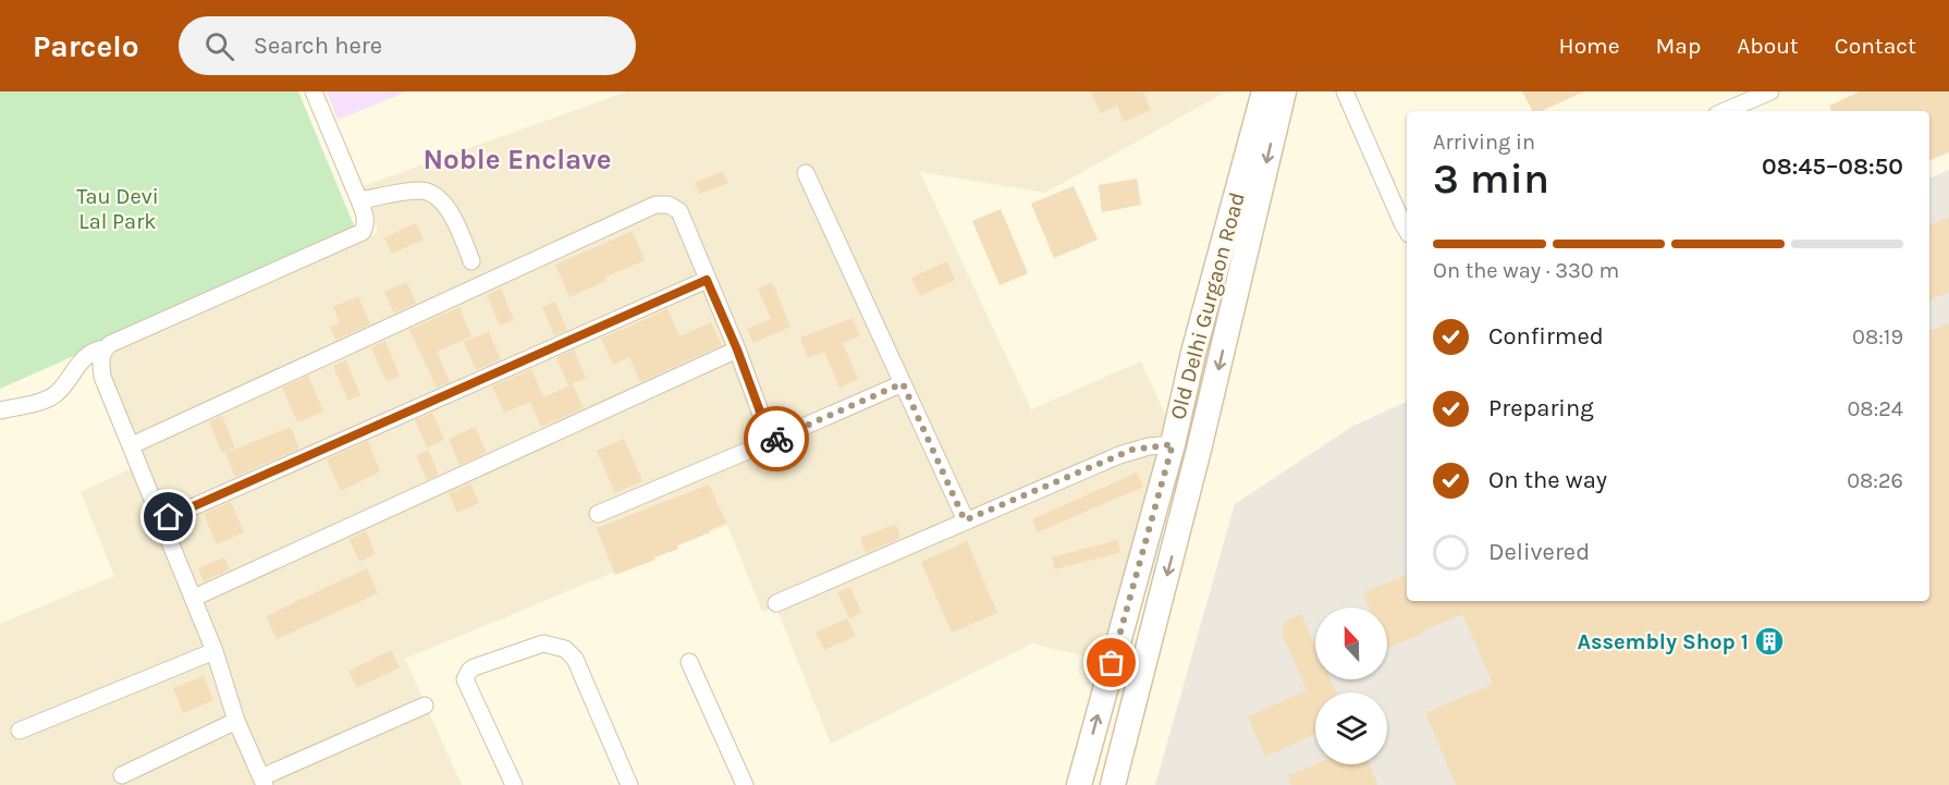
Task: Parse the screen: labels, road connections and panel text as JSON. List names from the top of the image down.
{
  "streets": {
    "main road": ["Old Delhi Gurgaon Road"]
  },
  "districts": ["Noble Enclave"],
  "parks": ["Tau Devi Lal Park"],
  "places": {
    "building": ["Assembly Shop 1"]
  },
  "north": "top",
  "page": {
    "header": "Parcelo",
    "search": "Search here",
    "nav": [
      "Home",
      "Map",
      "About",
      "Contact"
    ],
    "heading": ["3 min", "Arriving in", "08:45–08:50"],
    "bar": "On the way · 330 m",
    "list": [
      ["Confirmed", "08:19"],
      ["Preparing", "08:24"],
      ["On the way", "08:26"],
      "Delivered"
    ]
  }
}
